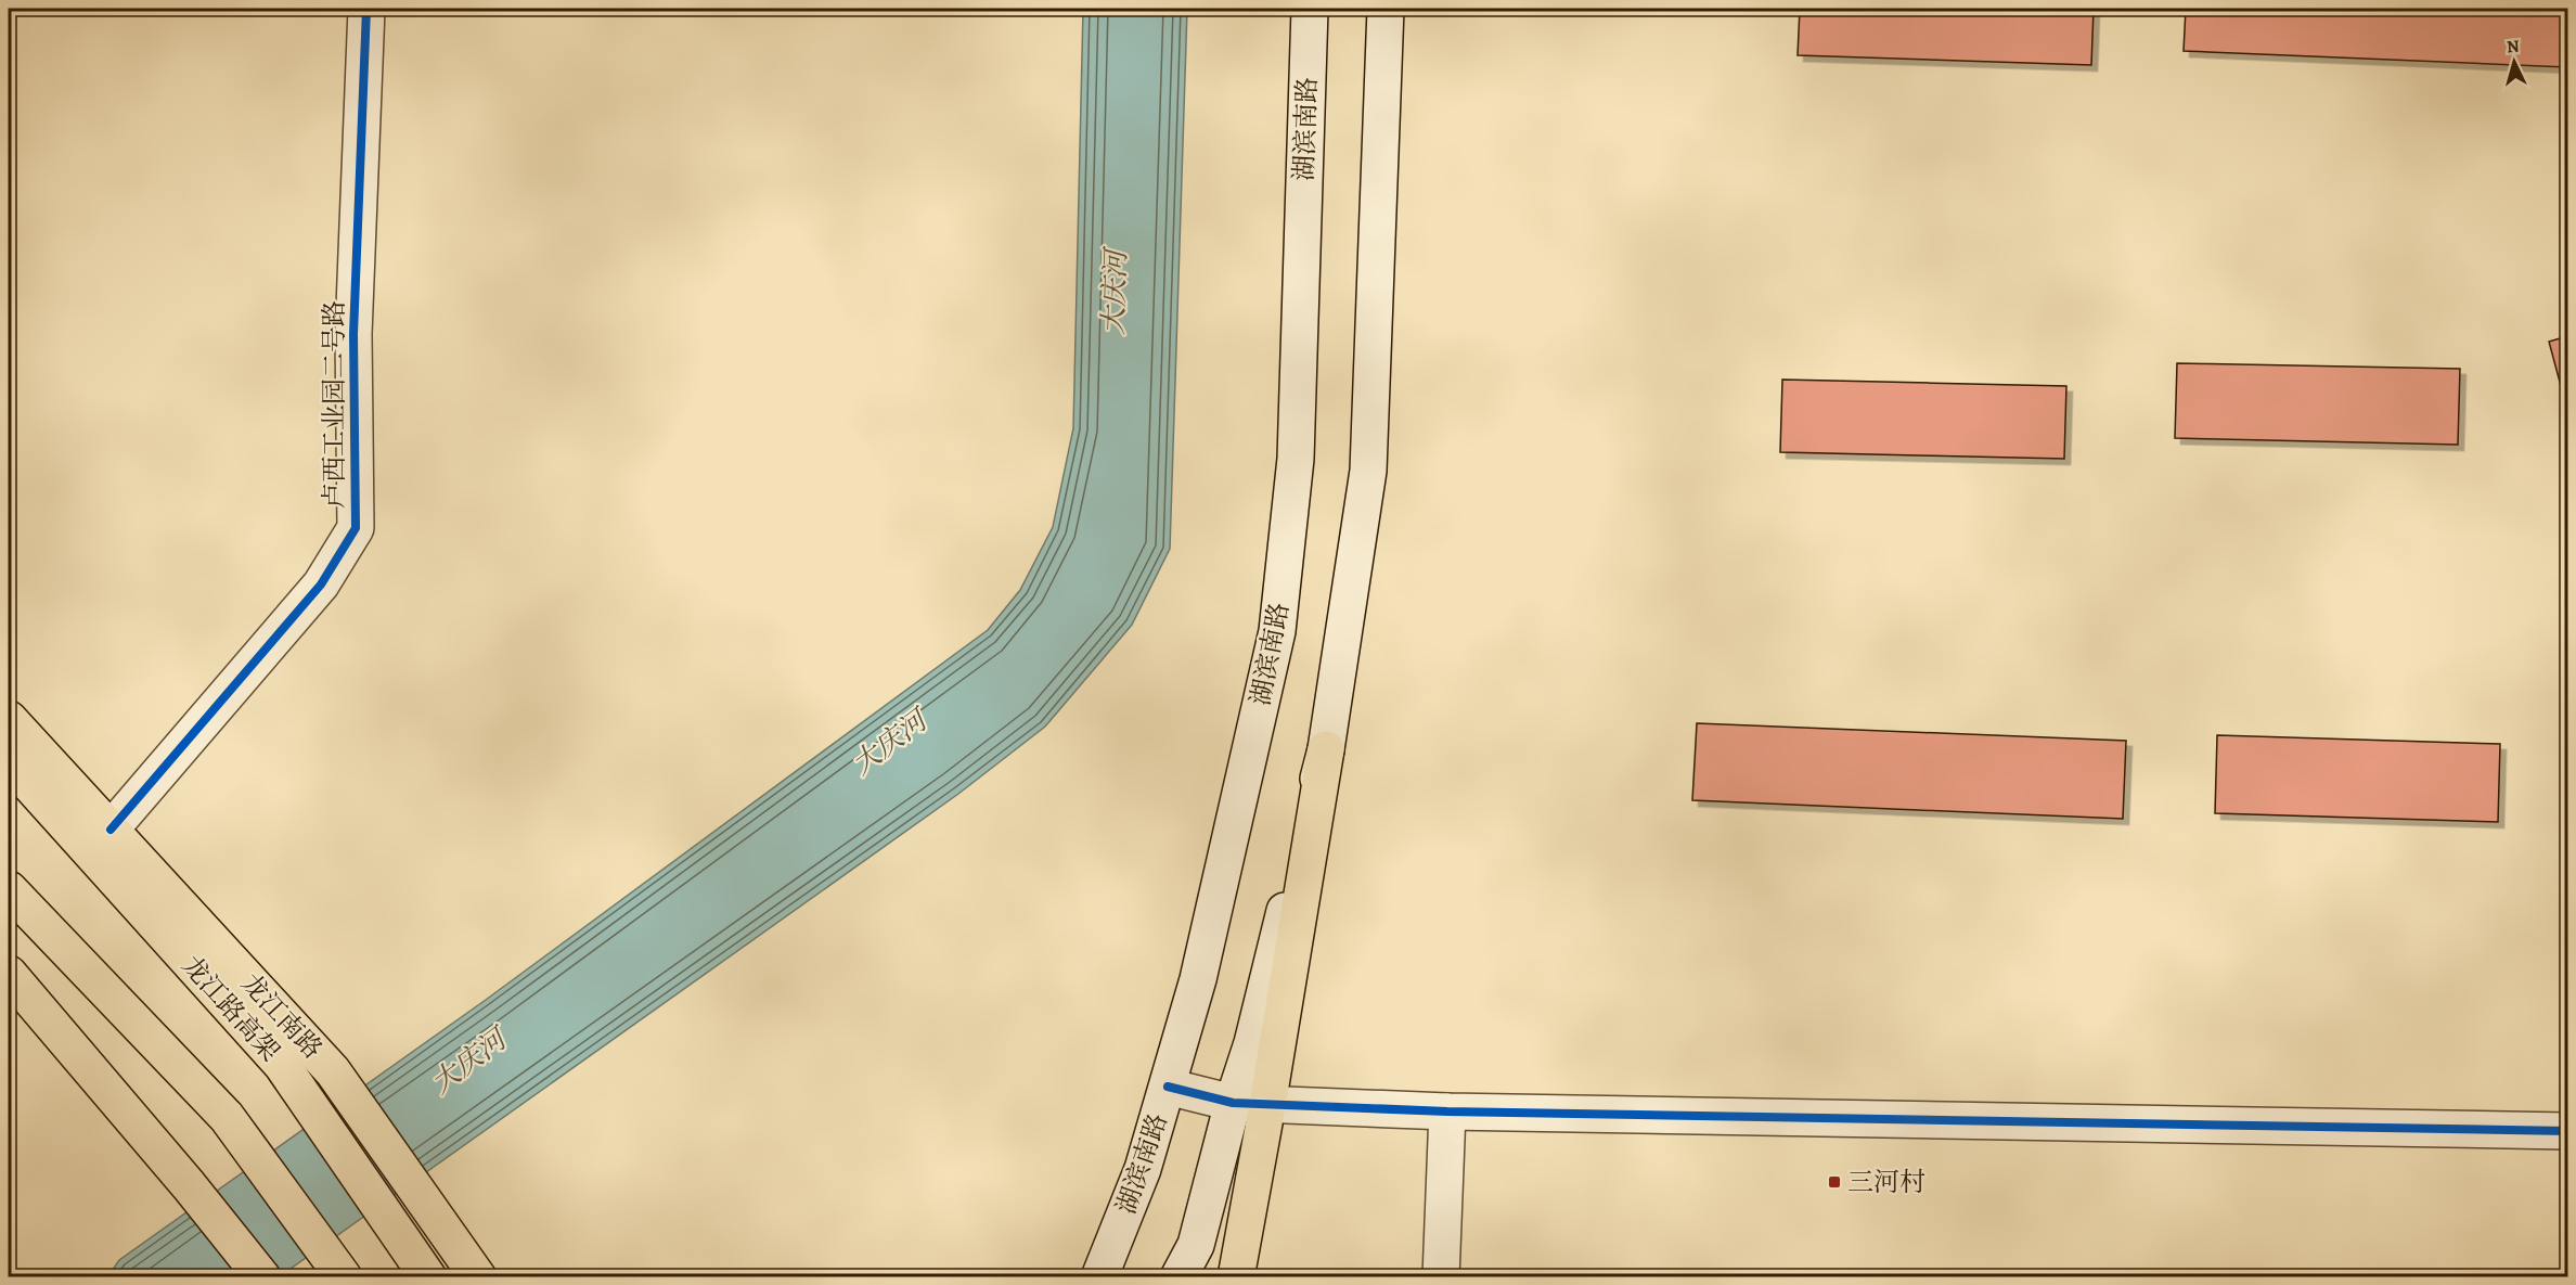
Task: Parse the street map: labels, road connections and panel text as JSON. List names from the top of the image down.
{
  "streets": {
    "main road": [
      "湖滨南路",
      "卢西工业园二号路",
      "龙江路高架",
      "龙江南路"
    ]
  },
  "crossings": [
    ["卢西工业园二号路", "龙江南路"]
  ],
  "water": ["大庆河"],
  "places": {
    "transit": ["三河村"]
  },
  "north": "top"
}
